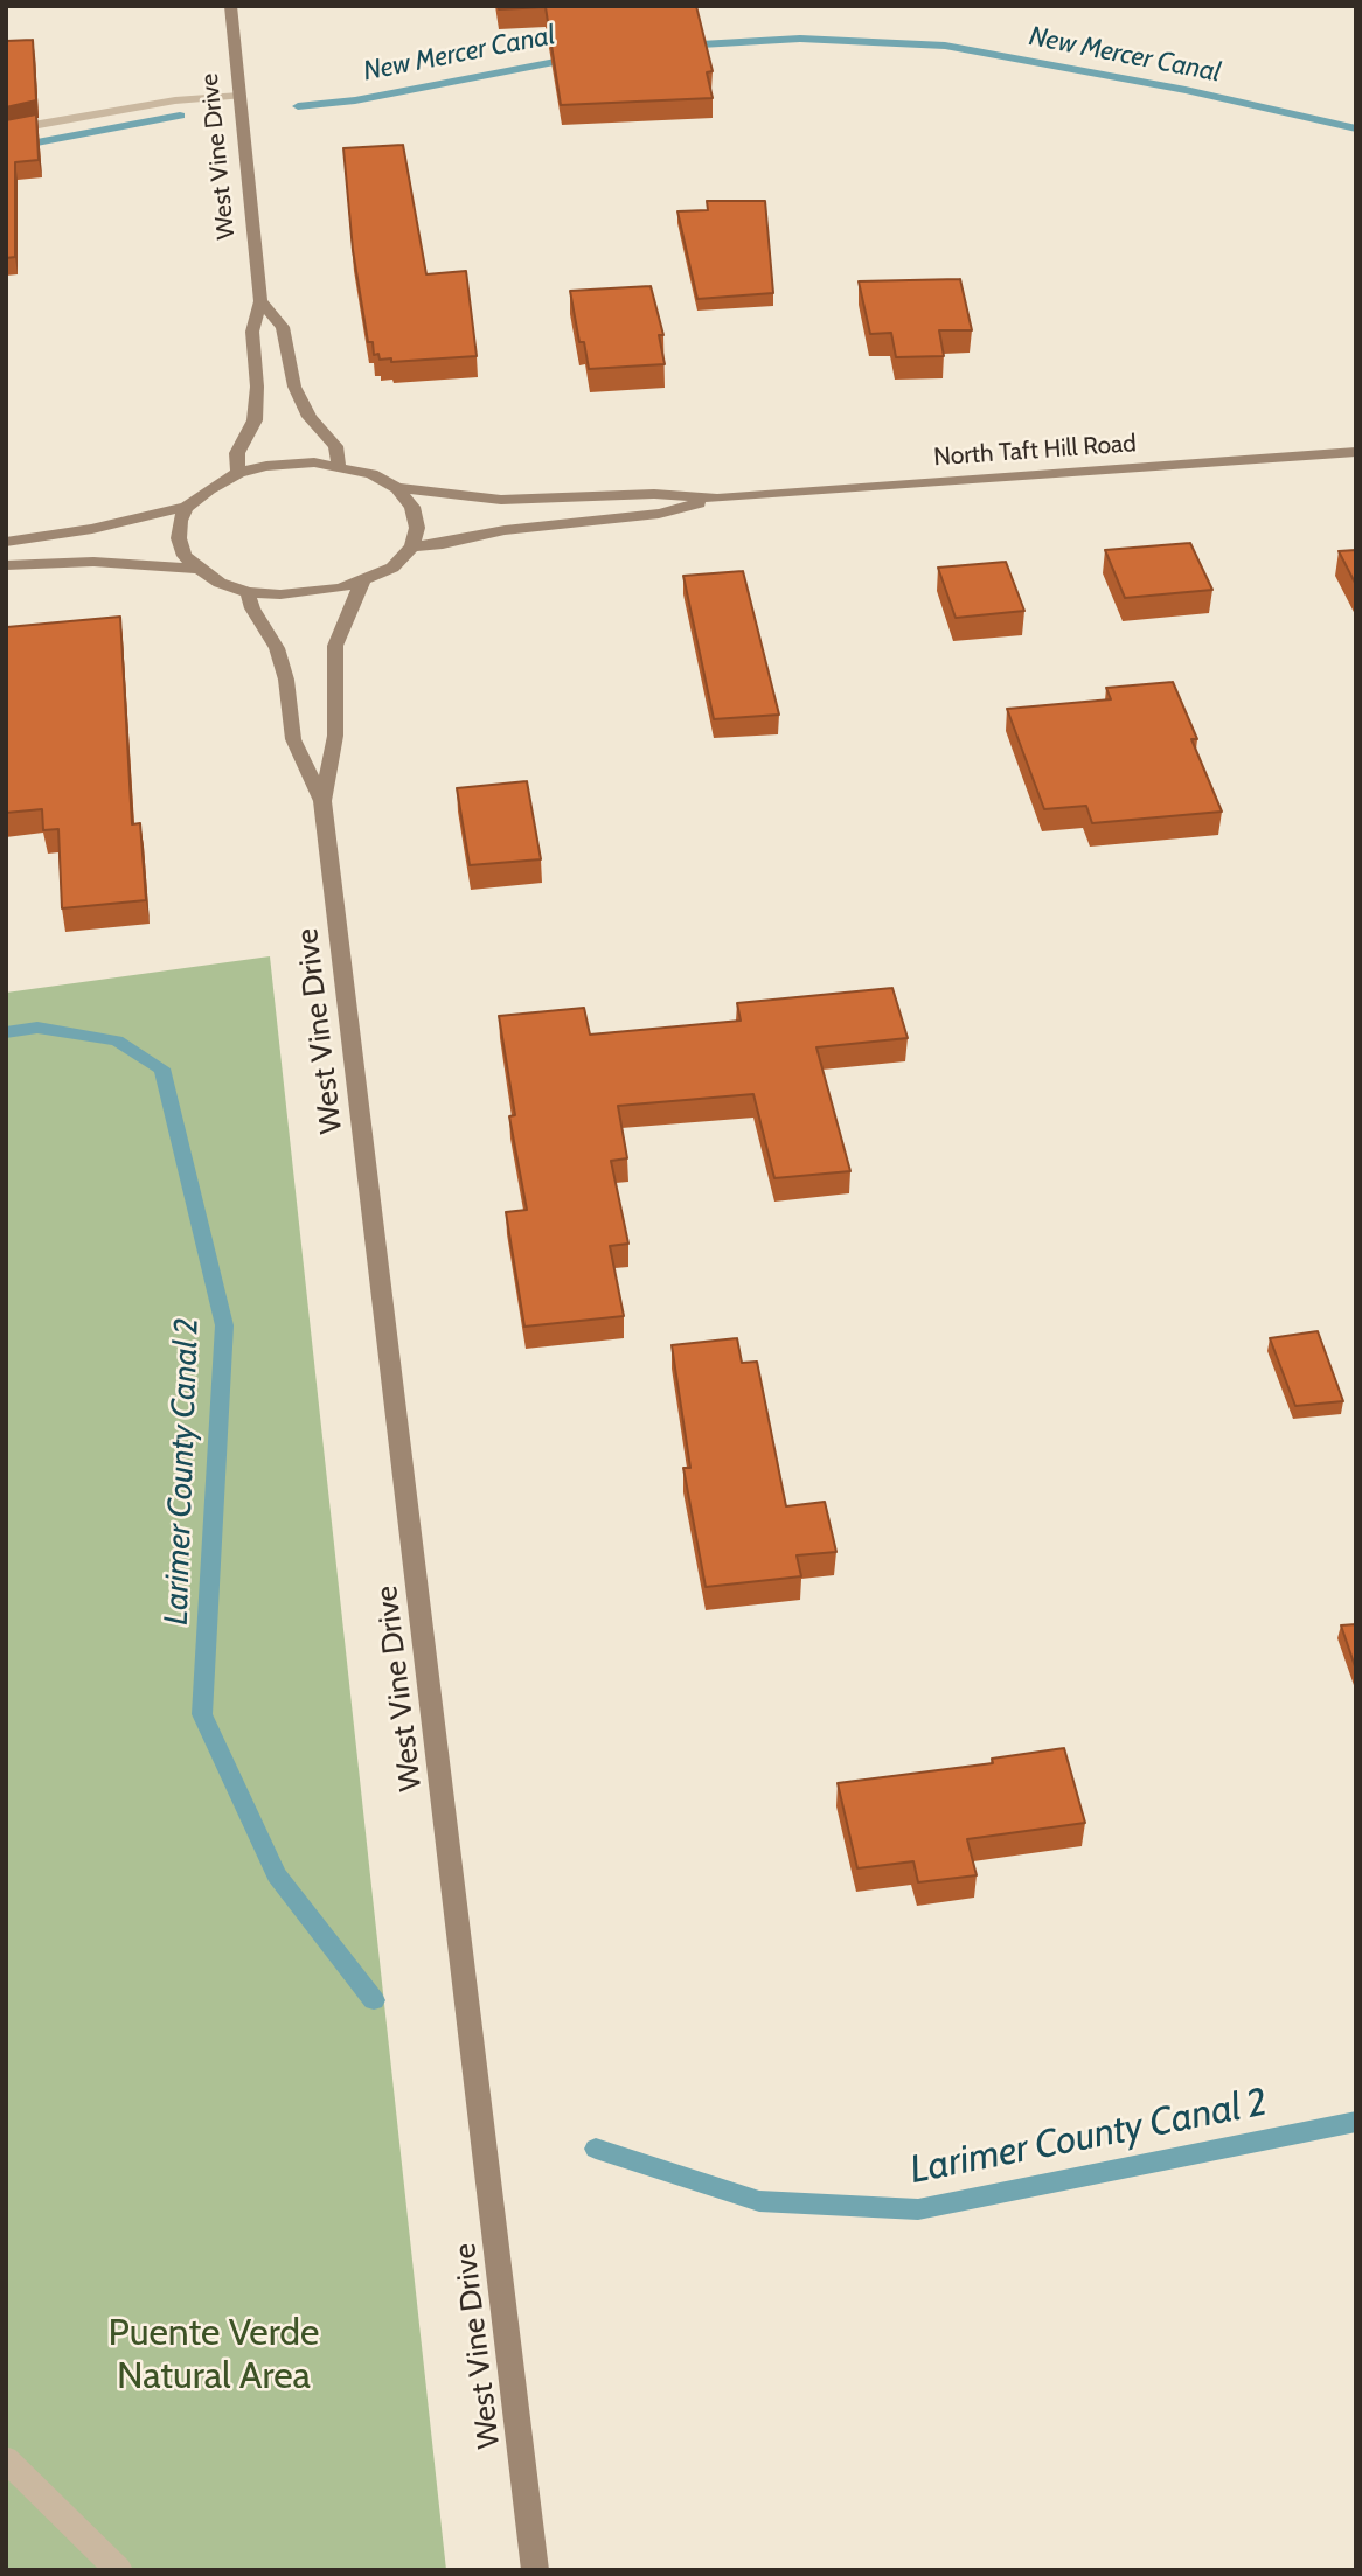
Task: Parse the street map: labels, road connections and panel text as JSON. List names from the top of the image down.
{
  "streets": {
    "street": ["West Vine Drive", "North Taft Hill Road"]
  },
  "crossings": [
    ["West Vine Drive", "North Taft Hill Road"]
  ],
  "water": ["New Mercer Canal", "Larimer County Canal 2"],
  "parks": ["Puente Verde Natural Area"]
}
